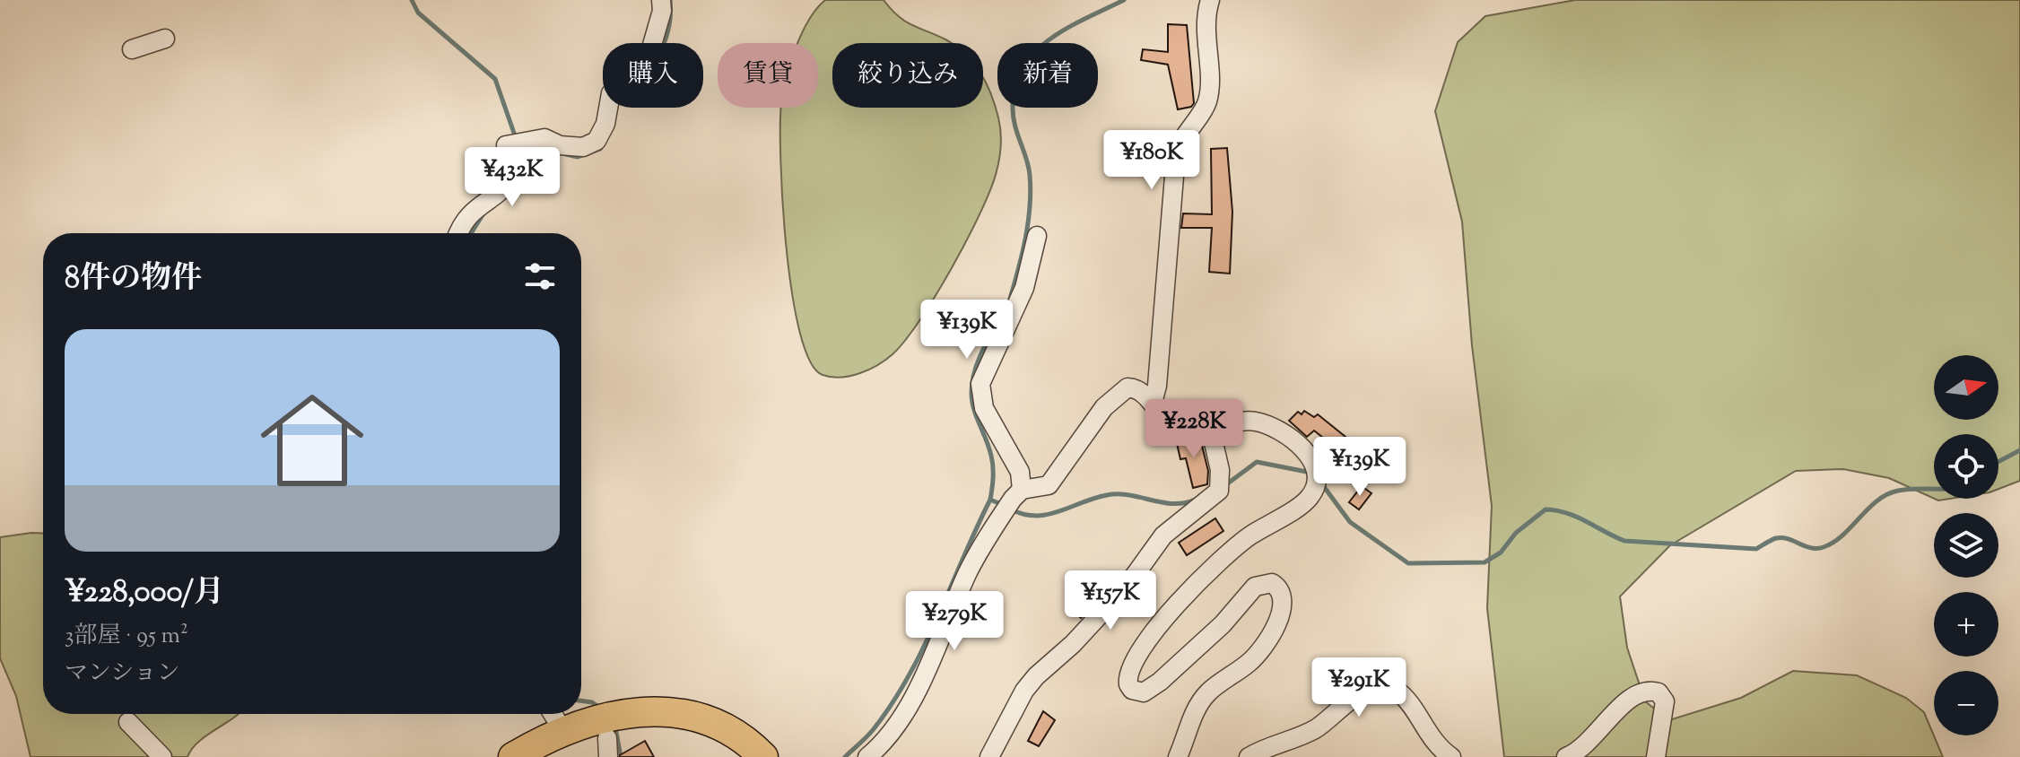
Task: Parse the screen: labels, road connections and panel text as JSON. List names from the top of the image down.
{
  "north": "right",
  "page": {
    "chip": [
      "購入",
      "賃貸",
      "絞り込み",
      "新着"
    ],
    "price": [
      "¥180K",
      "¥432K",
      "¥139K",
      "¥228K",
      "¥139K",
      "¥157K",
      "¥279K",
      "¥291K"
    ],
    "heading": "8件の物件",
    "list": [
      {
        "name": "¥228,000/月",
        "note": "3部屋 · 95 m² · マンション"
      }
    ],
    "map_buttons": ["+", "−"]
  }
}
